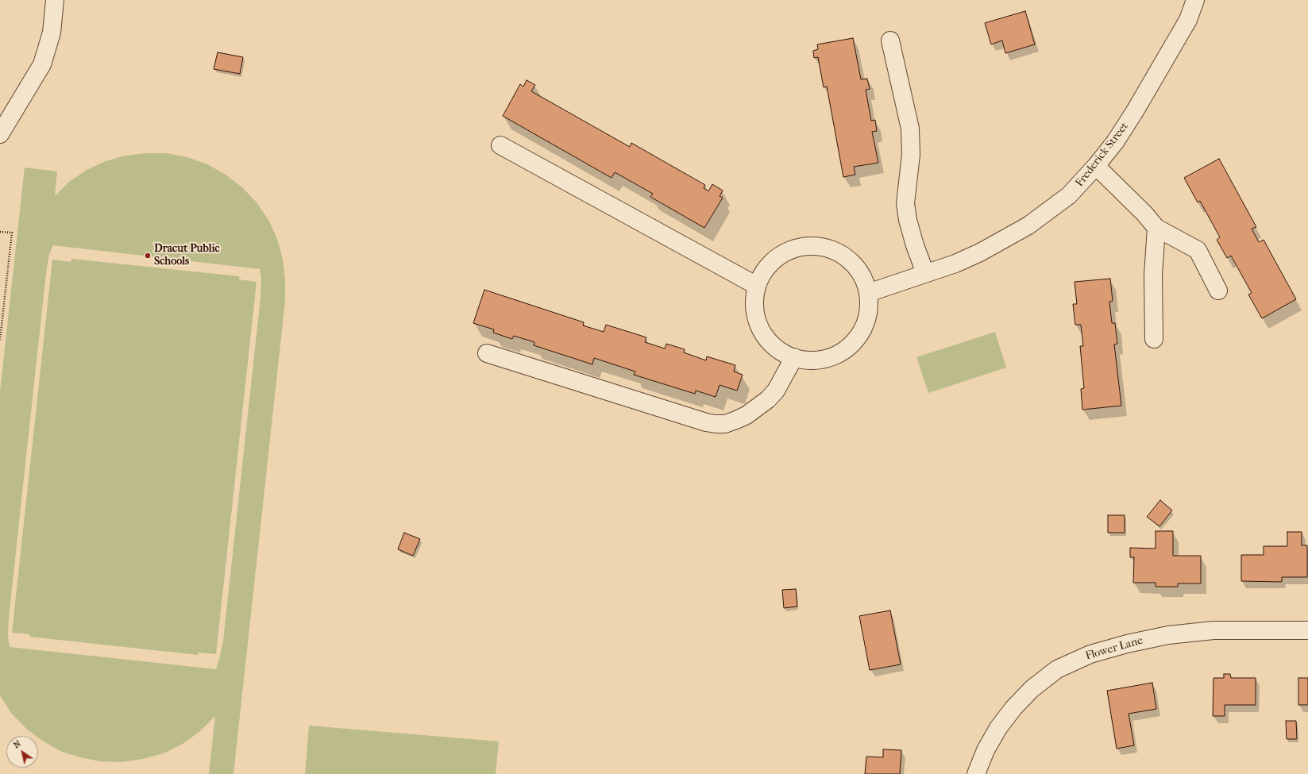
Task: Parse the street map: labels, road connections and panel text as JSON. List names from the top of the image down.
{
  "streets": {
    "street": ["Frederick Street", "Flower Lane"]
  },
  "places": ["Dracut Public Schools"],
  "north": "top left"
}
